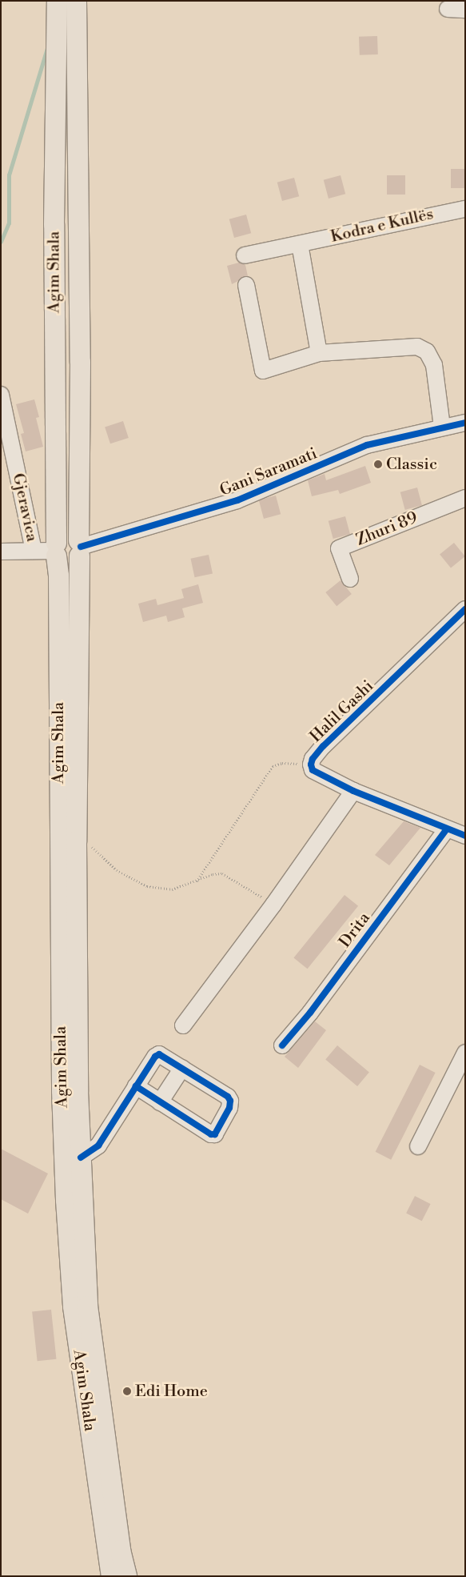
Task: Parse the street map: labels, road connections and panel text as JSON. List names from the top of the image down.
{
  "streets": {
    "main road": ["Agim Shala"],
    "street": [
      "Kodra e Kullës",
      "Gani Saramati",
      "Gjeravica",
      "Zhuri 89",
      "Halil Gashi",
      "Drita"
    ]
  },
  "crossings": [
    ["Agim Shala", "Gani Saramati"],
    ["Halil Gashi", "Drita"]
  ],
  "places": ["Classic", "Edi Home"]
}
